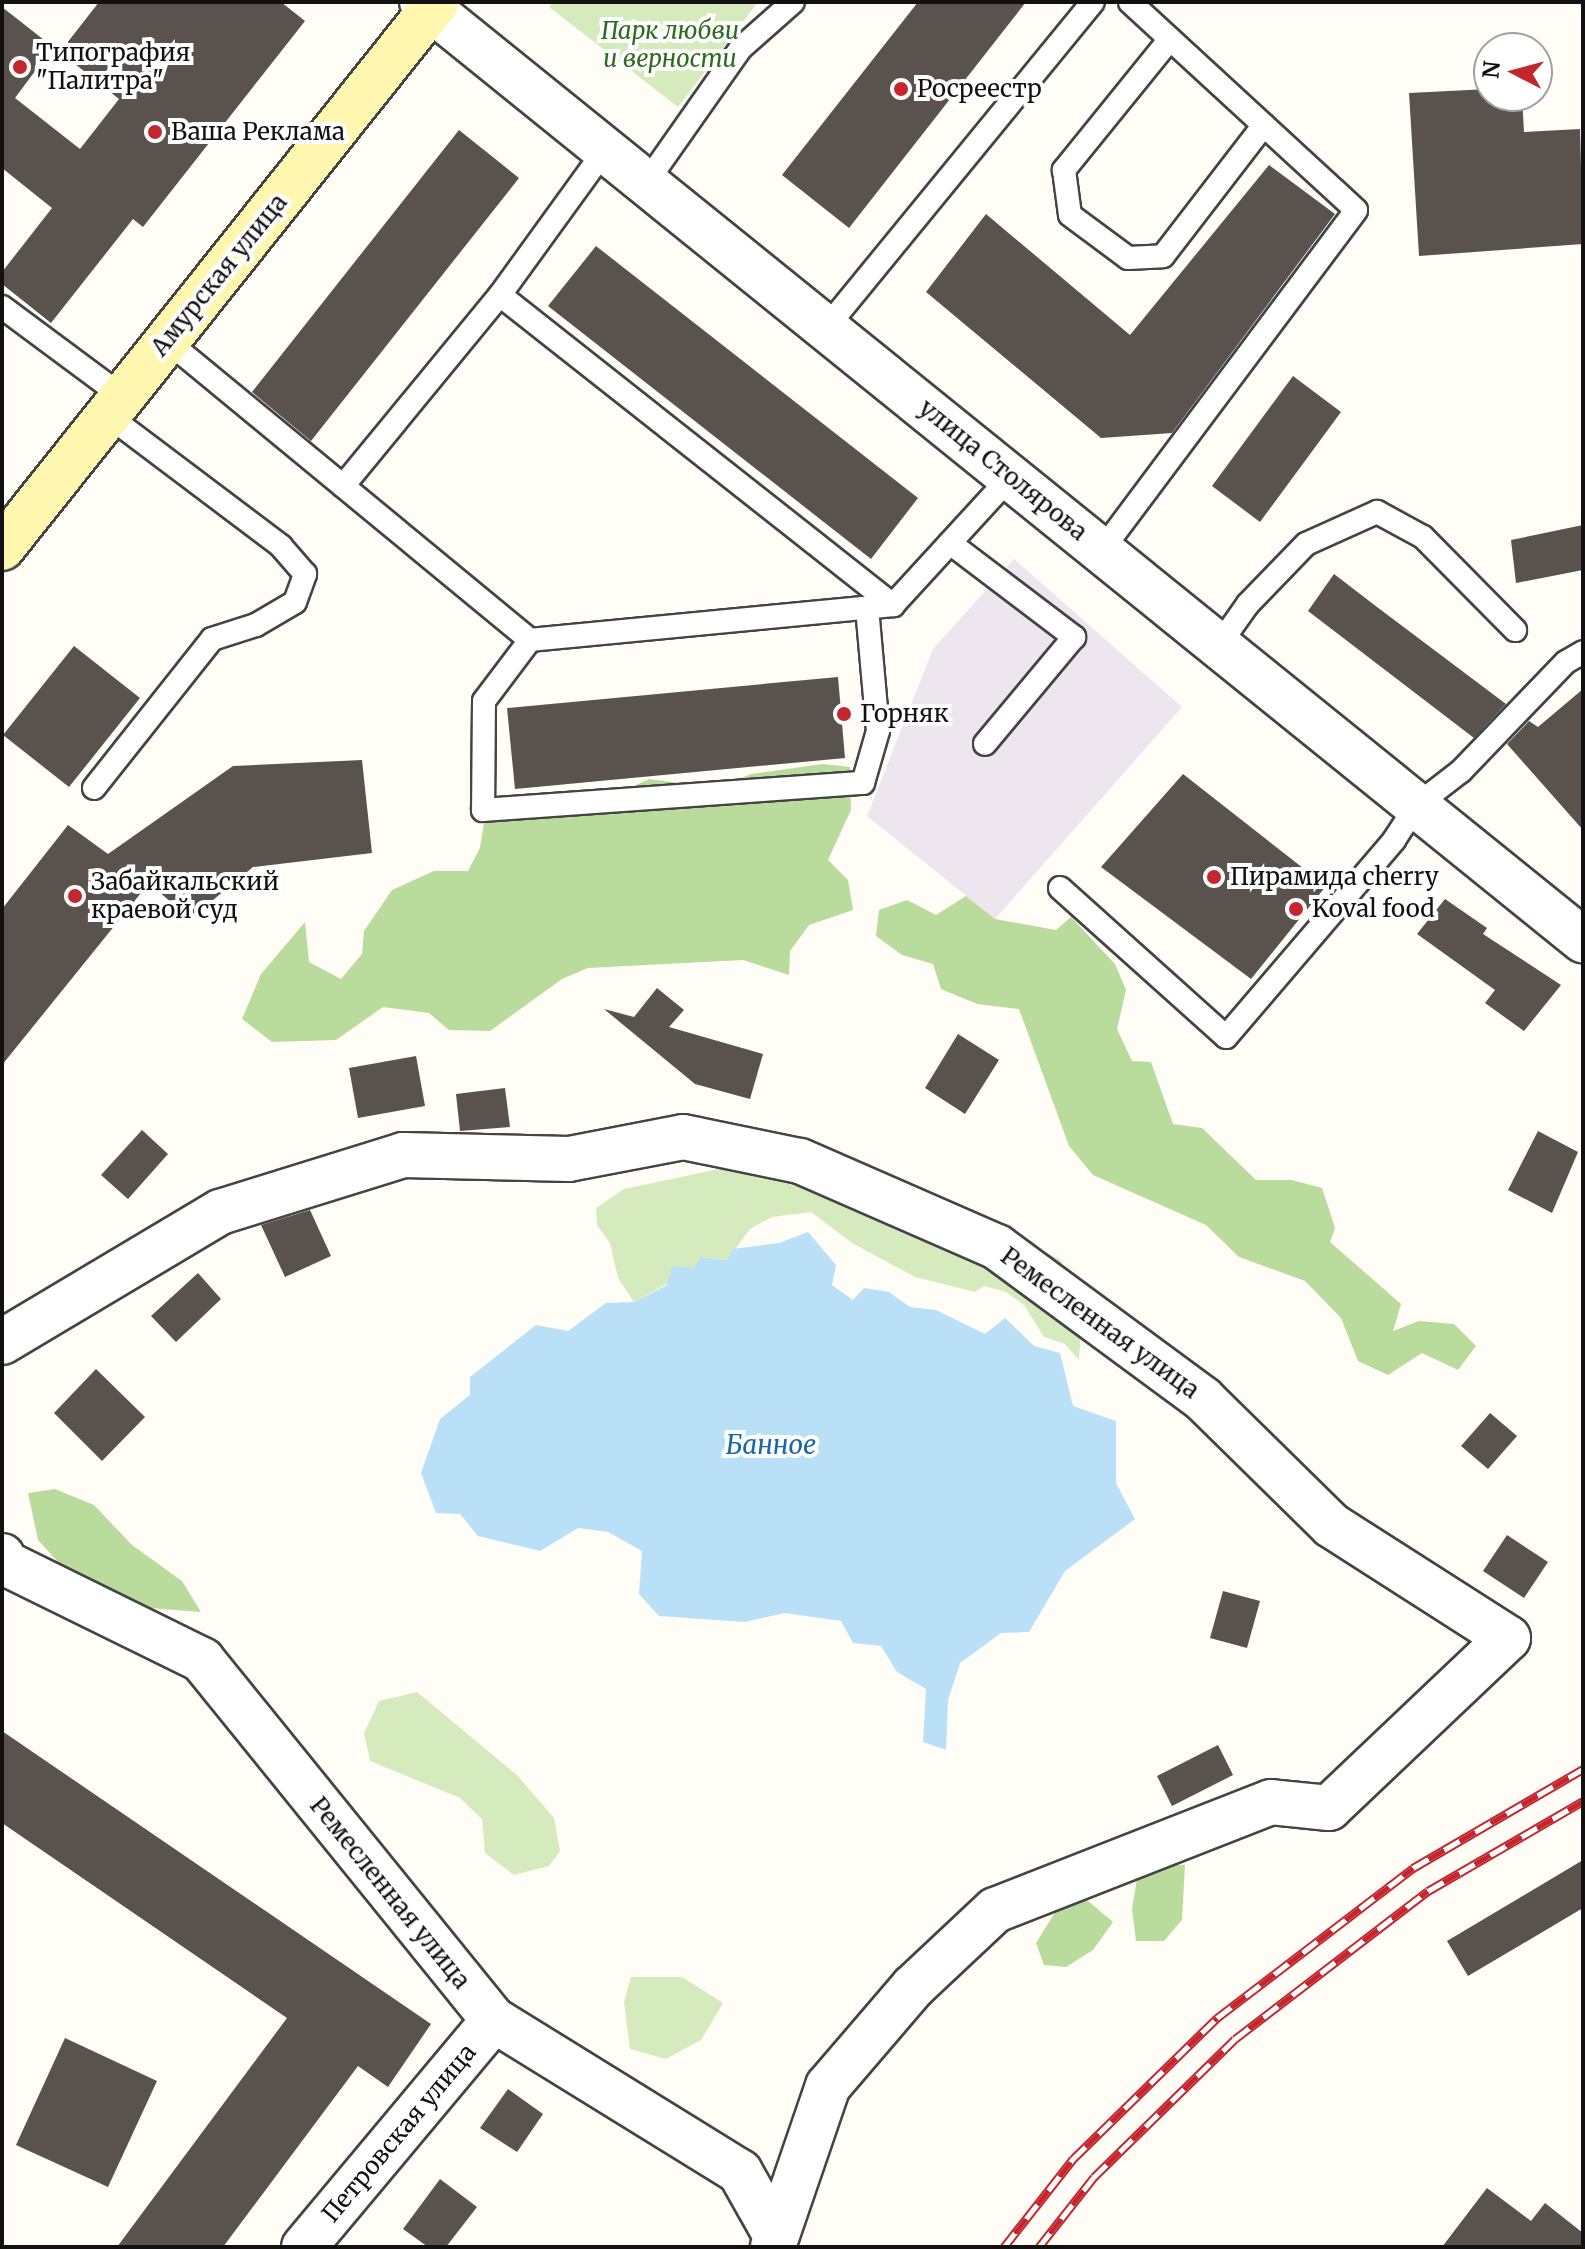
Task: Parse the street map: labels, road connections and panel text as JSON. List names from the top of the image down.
{
  "streets": {
    "main road": ["Амурская улица"],
    "street": ["улица Столярова", "Ремесленная улица", "Петровская улица"]
  },
  "crossings": [
    ["Амурская улица", "улица Столярова"],
    ["Ремесленная улица", "Петровская улица"]
  ],
  "water": ["Банное"],
  "parks": ["Парк любви и верности"],
  "places": [
    "Типография \"Палитра\"",
    "Росреестр",
    "Ваша Реклама",
    "Горняк",
    "Пирамида cherry",
    "Забайкальский краевой суд",
    "Koval food"
  ],
  "north": "left"
}
